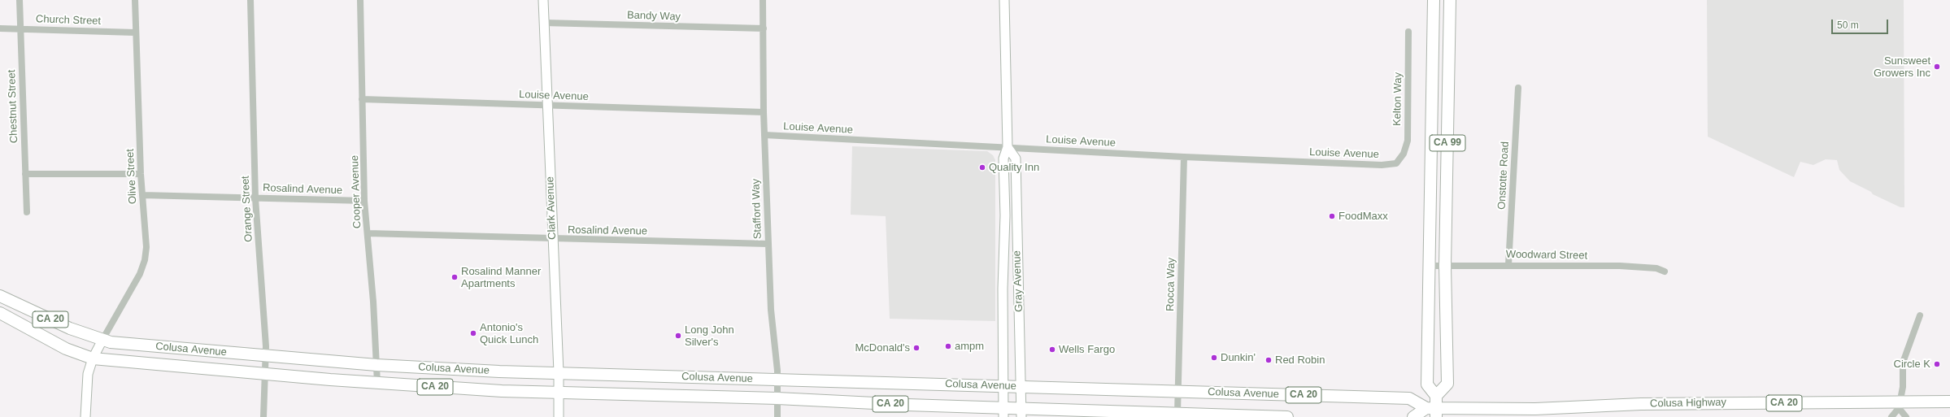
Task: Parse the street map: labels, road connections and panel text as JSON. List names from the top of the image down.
{
  "streets": {
    "highway": [
      "CA 99",
      "CA 20",
      "Colusa Avenue",
      "Colusa Highway"
    ],
    "main road": ["Clark Avenue", "Gray Avenue"],
    "street": [
      "Bandy Way",
      "Church Street",
      "Louise Avenue",
      "Kelton Way",
      "Chestnut Street",
      "Onstotte Road",
      "Olive Street",
      "Rosalind Avenue",
      "Cooper Avenue",
      "Orange Street",
      "Stafford Way",
      "Woodward Street",
      "Rocca Way"
    ]
  },
  "crossings": [
    ["Bandy Way", "Clark Avenue"],
    ["Bandy Way", "Stafford Way"],
    ["Church Street", "Chestnut Street"],
    ["Church Street", "Olive Street"],
    ["Louise Avenue", "Kelton Way"],
    ["Louise Avenue", "Cooper Avenue"],
    ["Louise Avenue", "Clark Avenue"],
    ["Louise Avenue", "Stafford Way"],
    ["Louise Avenue", "Gray Avenue"],
    ["Louise Avenue", "Rocca Way"],
    ["CA 99", "Woodward Street"],
    ["Onstotte Road", "Woodward Street"],
    ["Olive Street", "Rosalind Avenue"],
    ["Olive Street", "Colusa Avenue"],
    ["Rosalind Avenue", "Cooper Avenue"],
    ["Rosalind Avenue", "Clark Avenue"],
    ["Rosalind Avenue", "Orange Street"],
    ["Rosalind Avenue", "Stafford Way"],
    ["Cooper Avenue", "Colusa Avenue"],
    ["Clark Avenue", "Colusa Avenue"],
    ["Orange Street", "Colusa Avenue"],
    ["Stafford Way", "Colusa Avenue"],
    ["Gray Avenue", "Colusa Avenue"],
    ["Rocca Way", "Colusa Avenue"],
    ["Colusa Avenue", "Colusa Highway"]
  ],
  "places": [
    "Sunsweet Growers Inc",
    "Quality Inn",
    "FoodMaxx",
    "Rosalind Manner Apartments",
    "Antonio's Quick Lunch",
    "Long John Silver's",
    "ampm",
    "McDonald's",
    "Wells Fargo",
    "Dunkin'",
    "Red Robin",
    "Circle K"
  ],
  "scale_bar": "50 m"
}
